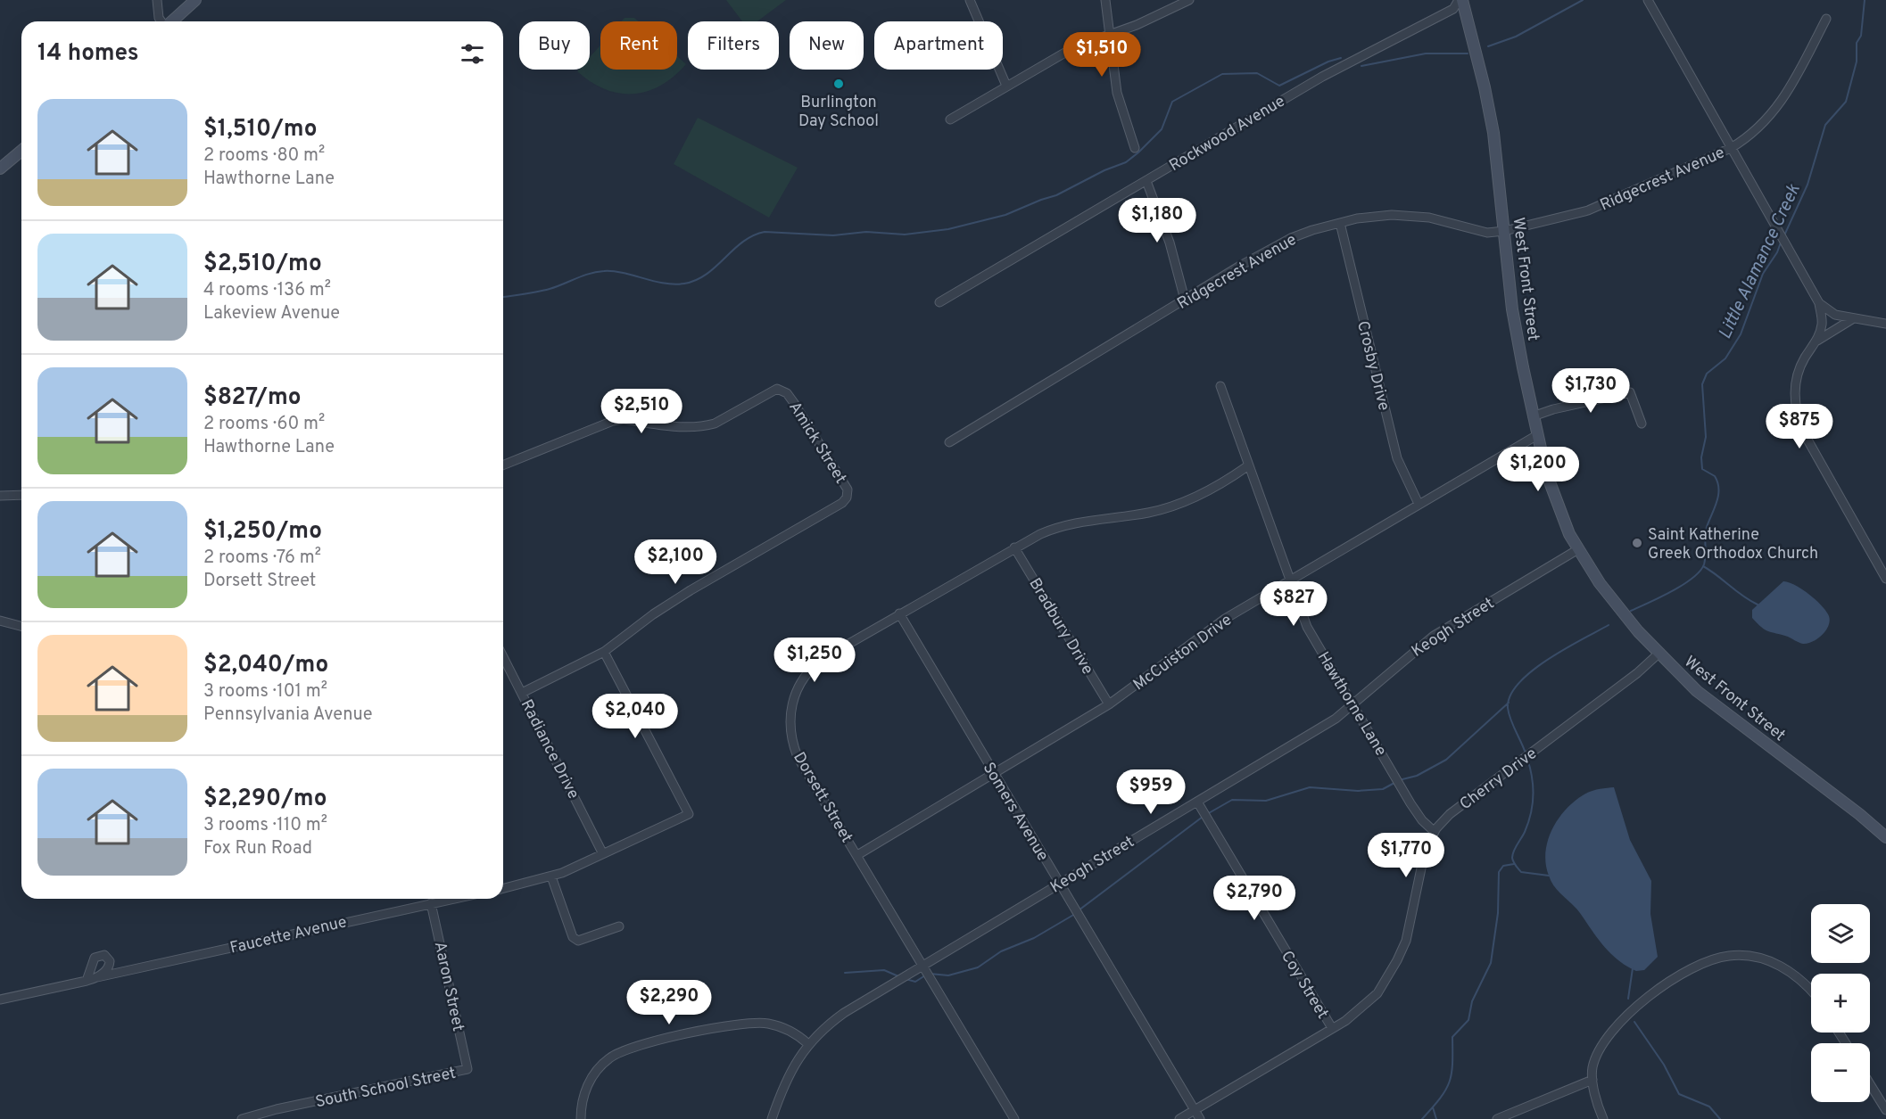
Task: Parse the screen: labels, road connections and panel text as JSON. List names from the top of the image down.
{
  "streets": {
    "street": [
      "Rockwood Avenue",
      "Ridgecrest Avenue",
      "West Front Street",
      "Crosby Drive",
      "Amick Street",
      "Bradbury Drive",
      "Keogh Street",
      "McCuiston Drive",
      "Hawthorne Lane",
      "Radiance Drive",
      "Cherry Drive",
      "Dorsett Street",
      "Somers Avenue",
      "Faucette Avenue",
      "Coy Street",
      "Aaron Street",
      "South School Street"
    ]
  },
  "crossings": [
    ["Rockwood Avenue", "West Front Street"],
    ["Ridgecrest Avenue", "West Front Street"],
    ["Ridgecrest Avenue", "Crosby Drive"],
    ["West Front Street", "Keogh Street"],
    ["West Front Street", "McCuiston Drive"],
    ["West Front Street", "Cherry Drive"],
    ["Crosby Drive", "McCuiston Drive"],
    ["Bradbury Drive", "McCuiston Drive"],
    ["Bradbury Drive", "Dorsett Street"],
    ["Keogh Street", "Hawthorne Lane"],
    ["Keogh Street", "Dorsett Street"],
    ["Keogh Street", "Somers Avenue"],
    ["Keogh Street", "Coy Street"],
    ["McCuiston Drive", "Hawthorne Lane"],
    ["McCuiston Drive", "Dorsett Street"],
    ["McCuiston Drive", "Somers Avenue"],
    ["Hawthorne Lane", "Cherry Drive"],
    ["Hawthorne Lane", "Dorsett Street"],
    ["Cherry Drive", "Somers Avenue"],
    ["Cherry Drive", "Coy Street"],
    ["Dorsett Street", "Somers Avenue"],
    ["Faucette Avenue", "Aaron Street"],
    ["Aaron Street", "South School Street"]
  ],
  "water": ["Little Alamance Creek"],
  "places": ["Burlington Day School", "Saint Katherine Greek Orthodox Church"],
  "page": {
    "chip": [
      "Buy",
      "Rent",
      "Filters",
      "New",
      "Apartment"
    ],
    "heading": "14 homes",
    "price": [
      "$1,510",
      "$1,180",
      "$1,730",
      "$2,510",
      "$875",
      "$1,200",
      "$2,100",
      "$827",
      "$1,250",
      "$2,040",
      "$959",
      "$1,770",
      "$2,790",
      "$2,290"
    ],
    "list": [
      {
        "name": "$1,510/mo",
        "note": "2 rooms · 80 m² · Hawthorne Lane"
      },
      {
        "name": "$2,510/mo",
        "note": "4 rooms · 136 m² · Lakeview Avenue"
      },
      {
        "name": "$827/mo",
        "note": "2 rooms · 60 m² · Hawthorne Lane"
      },
      {
        "name": "$1,250/mo",
        "note": "2 rooms · 76 m² · Dorsett Street"
      },
      {
        "name": "$2,040/mo",
        "note": "3 rooms · 101 m² · Pennsylvania Avenue"
      },
      {
        "name": "$2,290/mo",
        "note": "3 rooms · 110 m² · Fox Run Road"
      }
    ],
    "map_buttons": ["+", "−"]
  }
}
